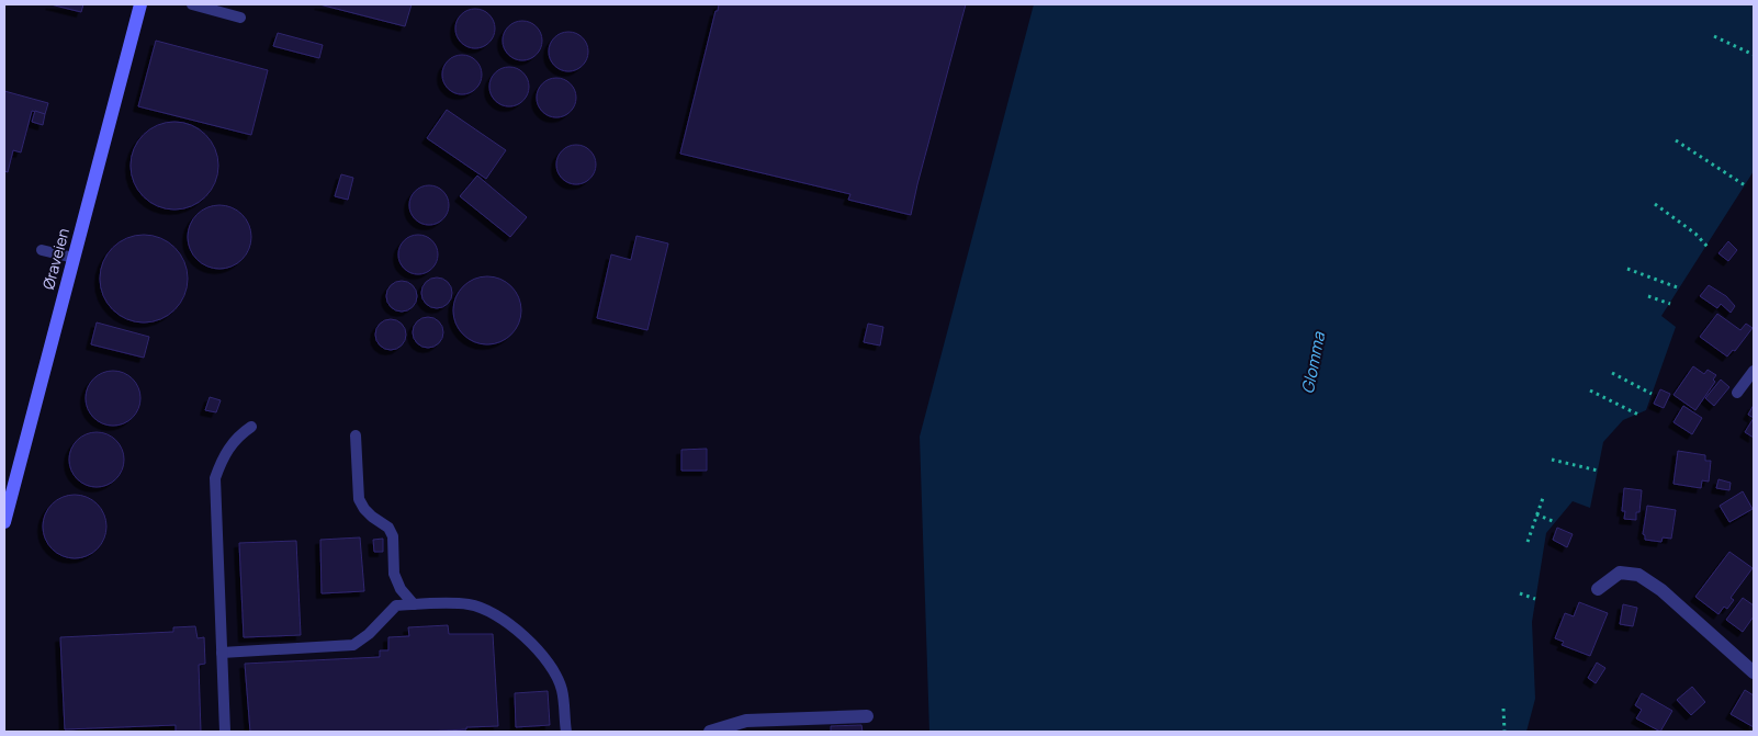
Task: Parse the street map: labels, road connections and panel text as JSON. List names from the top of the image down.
{
  "streets": {
    "street": ["Øraveien"]
  },
  "water": ["Glomma"]
}
